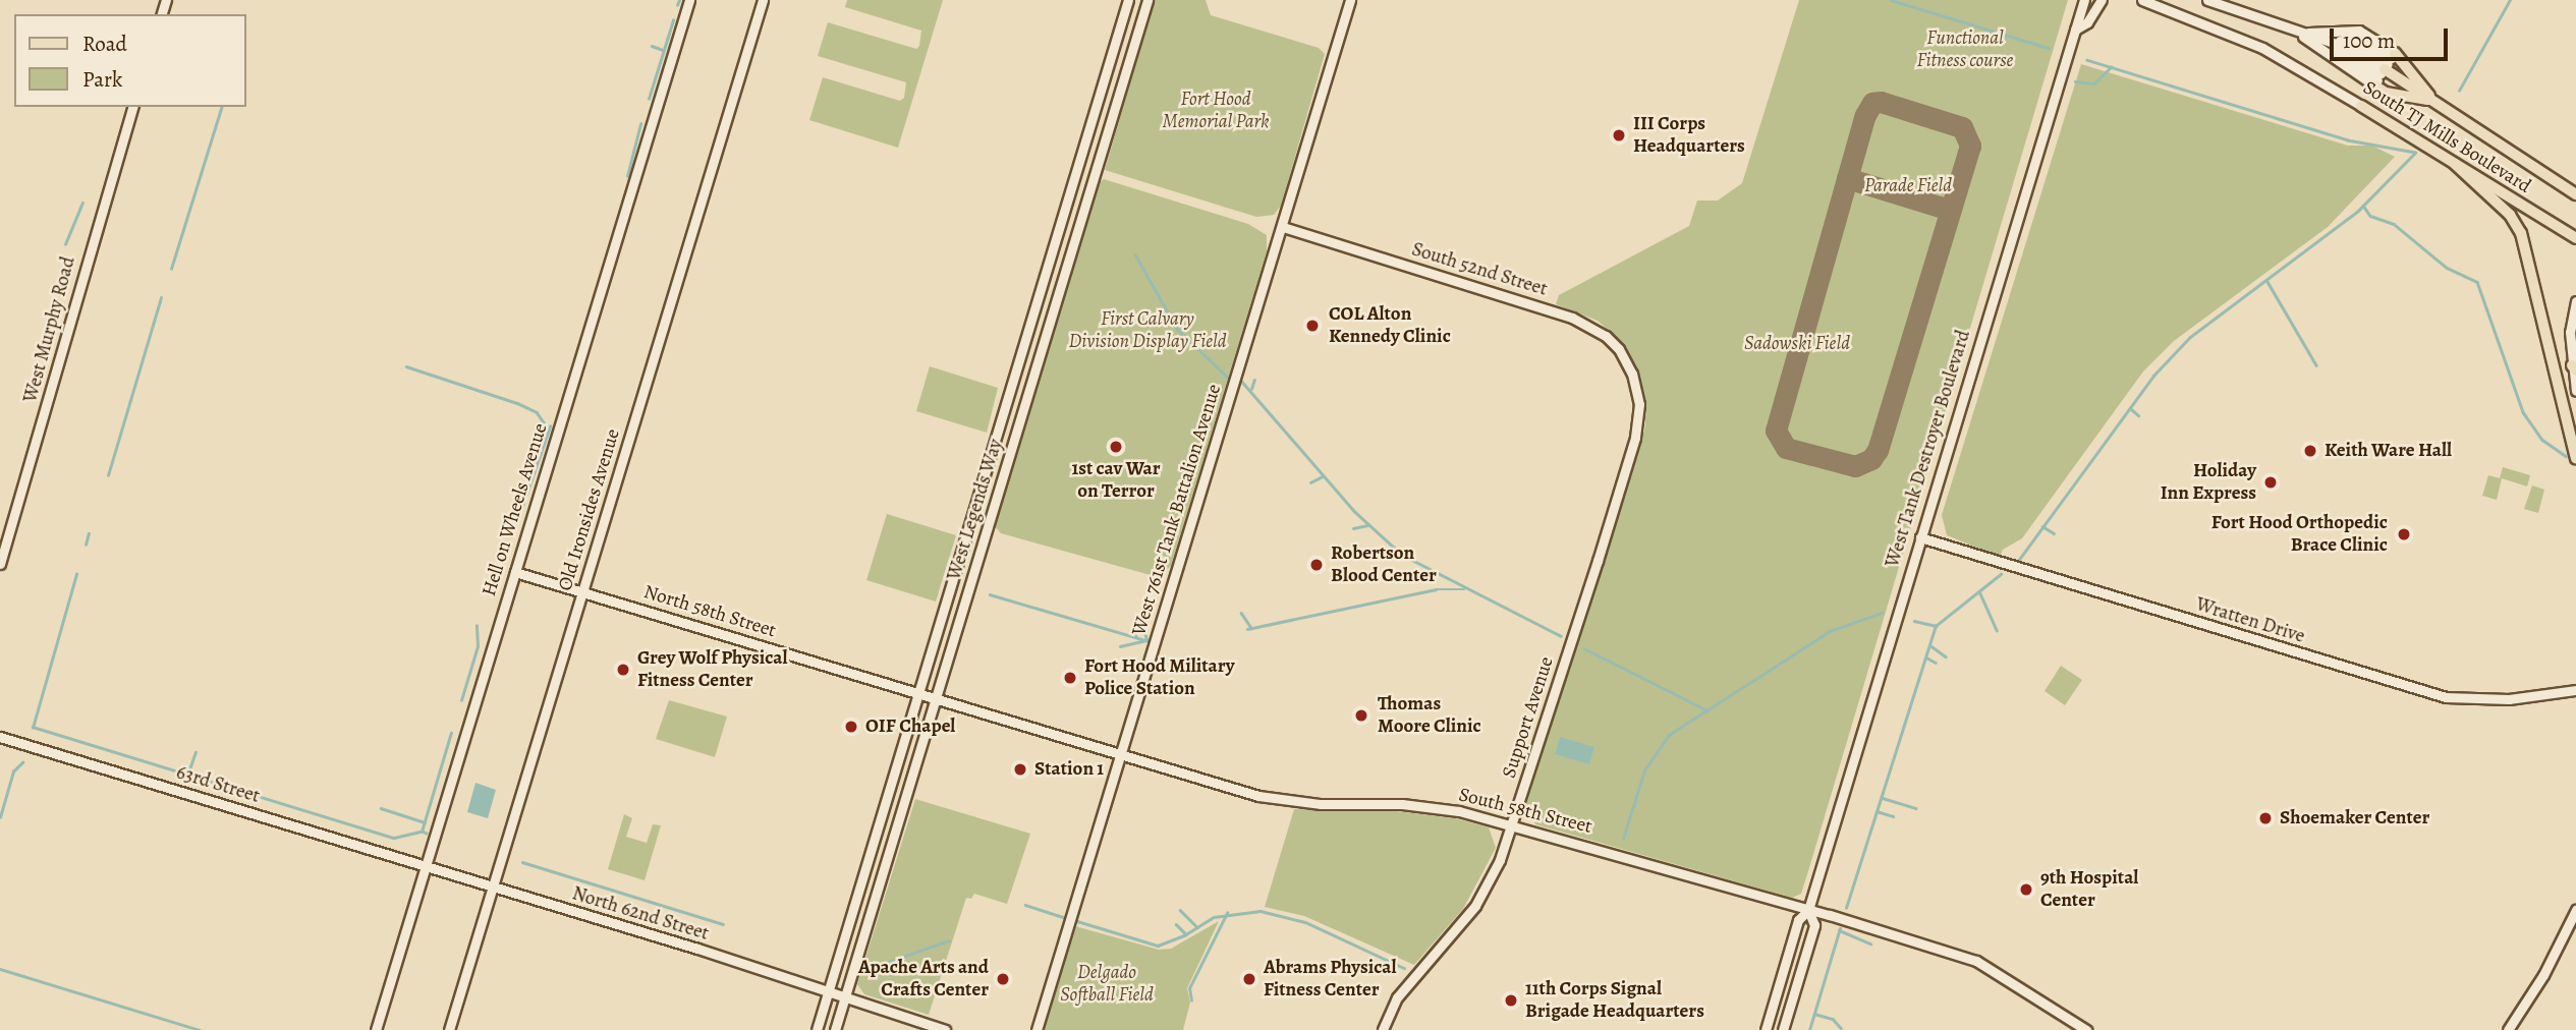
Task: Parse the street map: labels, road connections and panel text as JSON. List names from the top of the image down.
{
  "streets": {
    "main road": ["South TJ Mills Boulevard"],
    "street": [
      "South 52nd Street",
      "West Murphy Road",
      "West Tank Destroyer Boulevard",
      "Hell on Wheels Avenue",
      "Old Ironsides Avenue",
      "West Legends Way",
      "West 761st Tank Battalion Avenue",
      "North 58th Street",
      "Wratten Drive",
      "Support Avenue",
      "63rd Street",
      "South 58th Street",
      "North 62nd Street"
    ]
  },
  "crossings": [
    ["South 52nd Street", "West 761st Tank Battalion Avenue"],
    ["South 52nd Street", "Support Avenue"],
    ["West Tank Destroyer Boulevard", "Wratten Drive"],
    ["West Tank Destroyer Boulevard", "South 58th Street"],
    ["Hell on Wheels Avenue", "North 58th Street"],
    ["Hell on Wheels Avenue", "63rd Street"],
    ["Hell on Wheels Avenue", "North 62nd Street"],
    ["Old Ironsides Avenue", "North 58th Street"],
    ["Old Ironsides Avenue", "North 62nd Street"],
    ["West Legends Way", "North 58th Street"],
    ["West Legends Way", "South 58th Street"],
    ["West Legends Way", "North 62nd Street"],
    ["West 761st Tank Battalion Avenue", "South 58th Street"],
    ["North 58th Street", "South 58th Street"],
    ["Support Avenue", "South 58th Street"],
    ["63rd Street", "North 62nd Street"]
  ],
  "parks": [
    "Functional Fitness course",
    "Fort Hood Memorial Park",
    "Parade Field",
    "First Calvary Division Display Field",
    "Sadowski Field",
    "Delgado Softball Field"
  ],
  "places": [
    "III Corps Headquarters",
    "COL Alton Kennedy Clinic",
    "1st cav War on Terror",
    "Keith Ware Hall",
    "Holiday Inn Express",
    "Fort Hood Orthopedic Brace Clinic",
    "Robertson Blood Center",
    "Grey Wolf Physical Fitness Center",
    "Fort Hood Military Police Station",
    "Thomas Moore Clinic",
    "OIF Chapel",
    "Station 1",
    "Shoemaker Center",
    "9th Hospital Center",
    "Apache Arts and Crafts Center",
    "Abrams Physical Fitness Center",
    "11th Corps Signal Brigade Headquarters"
  ],
  "legend": ["Road", "Park"],
  "scale_bar": "100 m"
}
